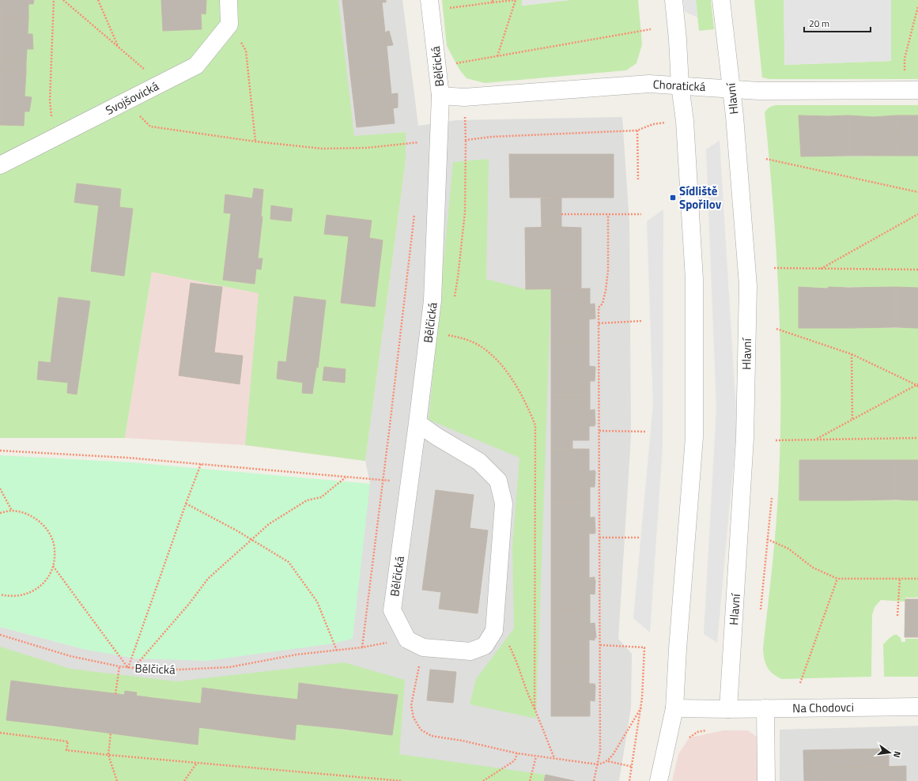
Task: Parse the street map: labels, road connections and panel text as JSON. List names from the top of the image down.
{
  "streets": {
    "street": [
      "Bělčická",
      "Choratická",
      "Svojšovická",
      "Hlavní",
      "Na Chodovci"
    ]
  },
  "crossings": [
    ["Bělčická", "Choratická"],
    ["Choratická", "Hlavní"],
    ["Hlavní", "Na Chodovci"]
  ],
  "places": {
    "transit": ["Sídliště Spořilov"]
  },
  "scale_bar": "20 m",
  "north": "right"
}
